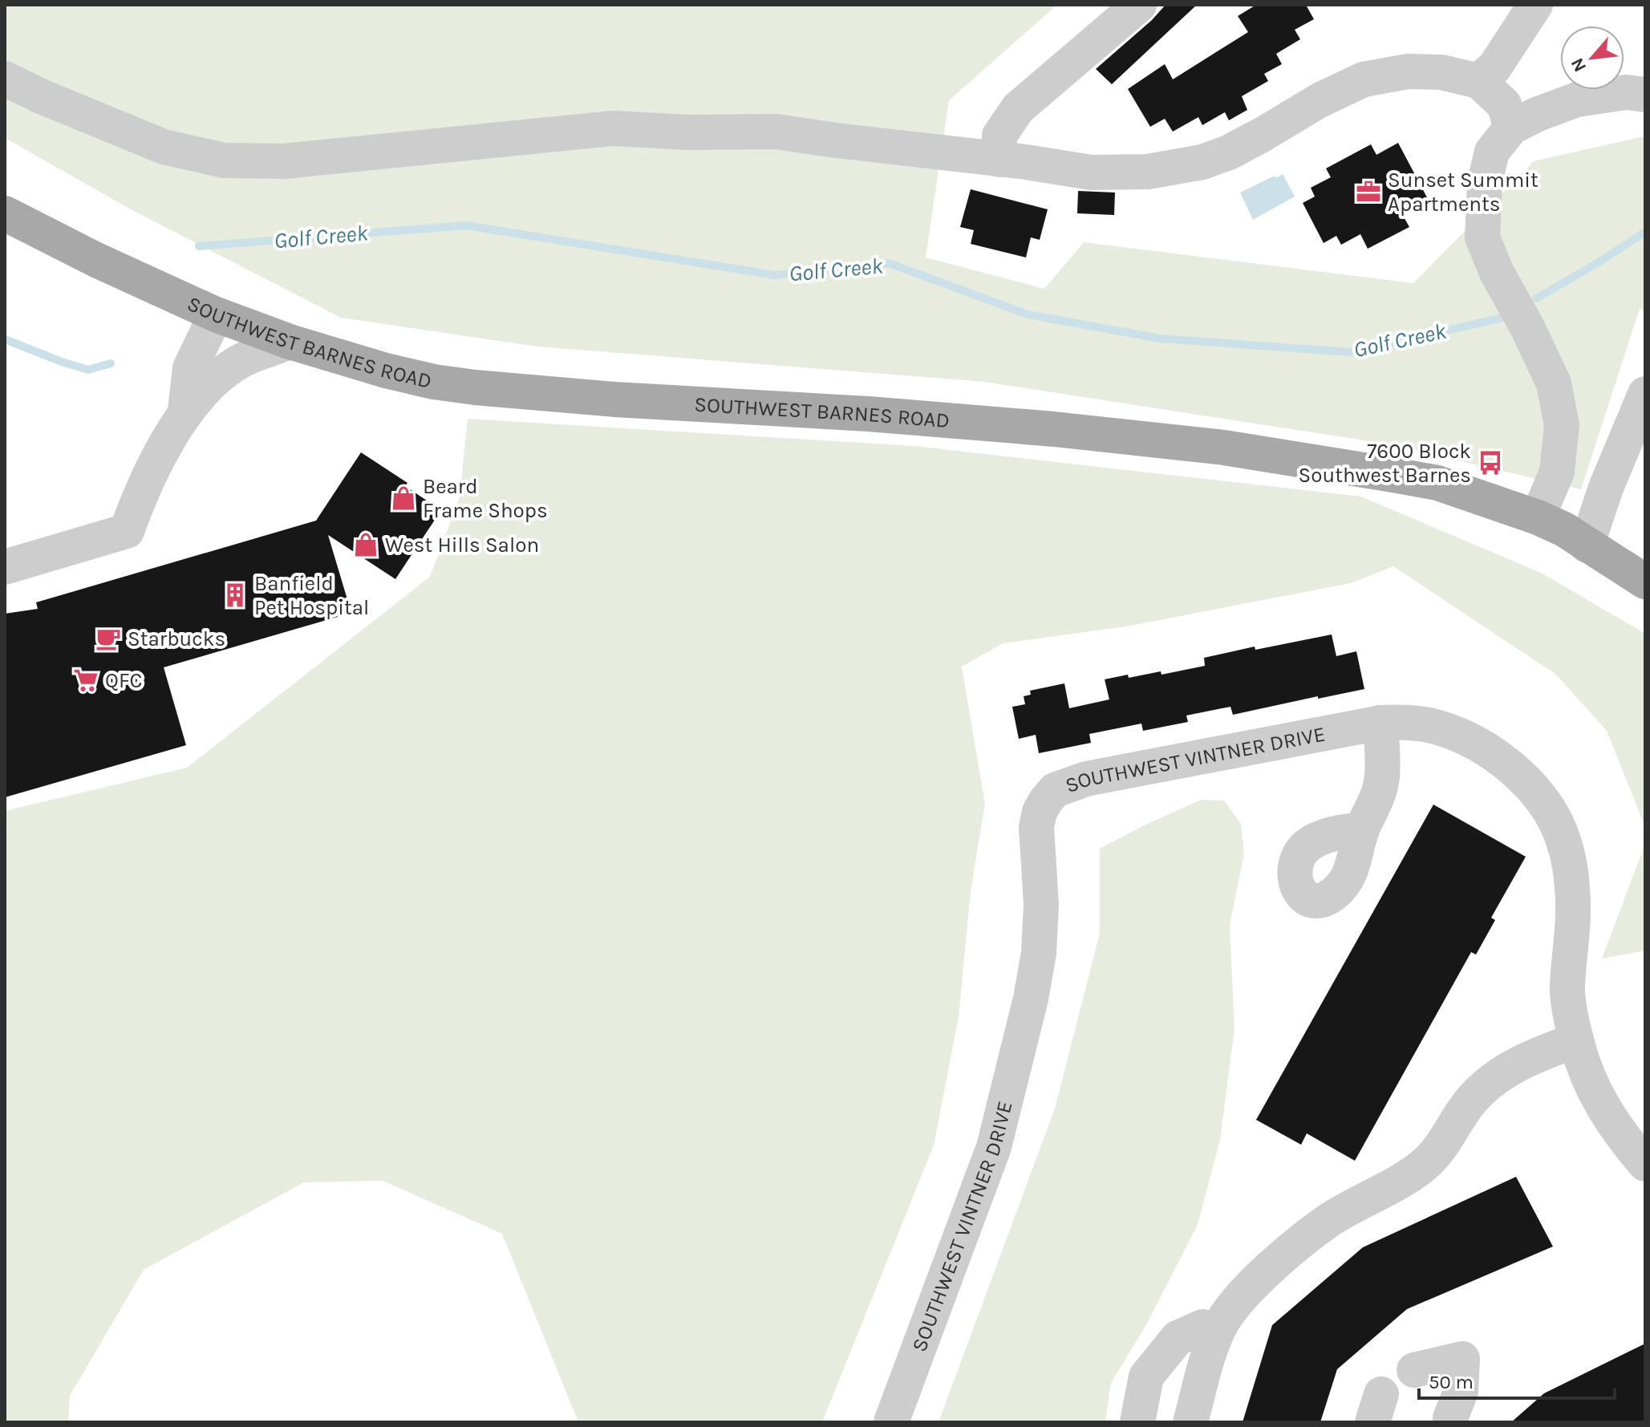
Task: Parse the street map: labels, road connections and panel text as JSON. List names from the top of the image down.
{
  "streets": {
    "main road": ["SOUTHWEST BARNES ROAD"],
    "street": ["SOUTHWEST VINTNER DRIVE"]
  },
  "water": ["Golf Creek"],
  "places": {
    "office": ["Sunset Summit Apartments"],
    "bus stop": ["7600 Block Southwest Barnes"],
    "shop": ["Beard Frame Shops", "West Hills Salon"],
    "building": ["Banfield Pet Hospital"],
    "cafe": ["Starbucks"],
    "supermarket": ["QFC"]
  },
  "scale_bar": "50 m",
  "north": "bottom left"
}
